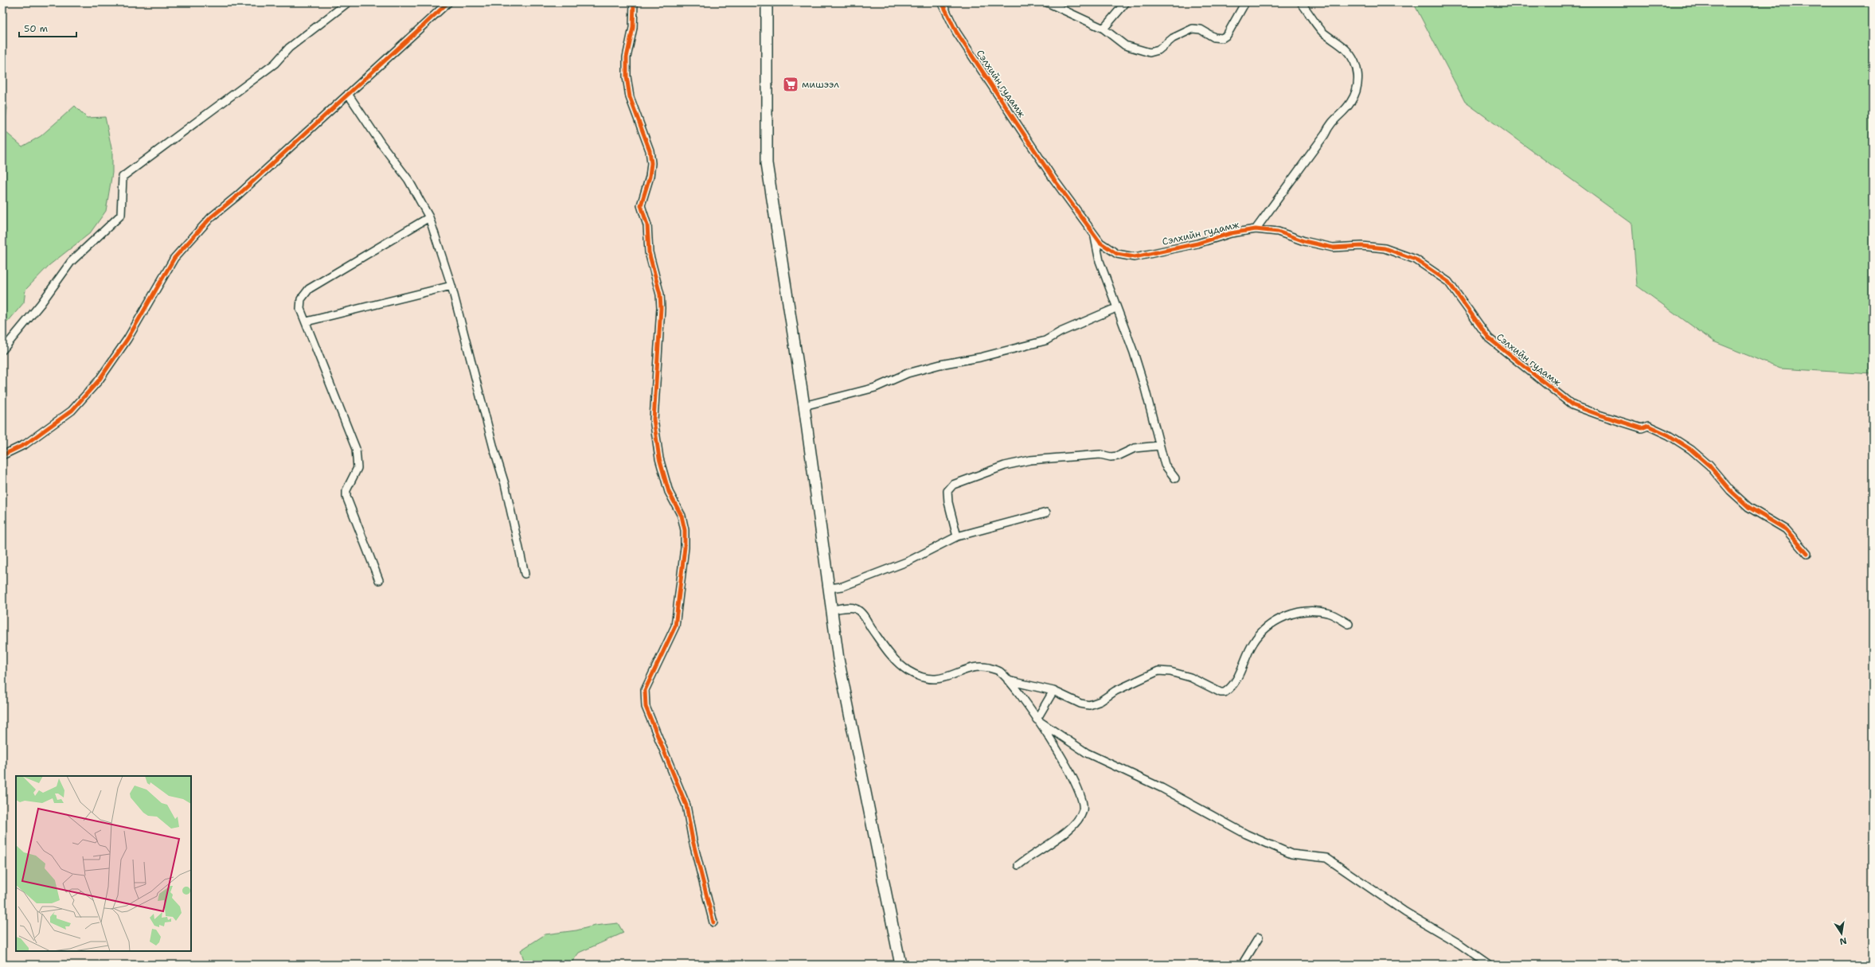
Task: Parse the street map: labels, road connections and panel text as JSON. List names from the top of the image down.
{
  "streets": {
    "street": ["Сэлхийн гудамж"]
  },
  "places": {
    "supermarket": ["мишээл"]
  },
  "scale_bar": "50 m",
  "north": "bottom"
}
